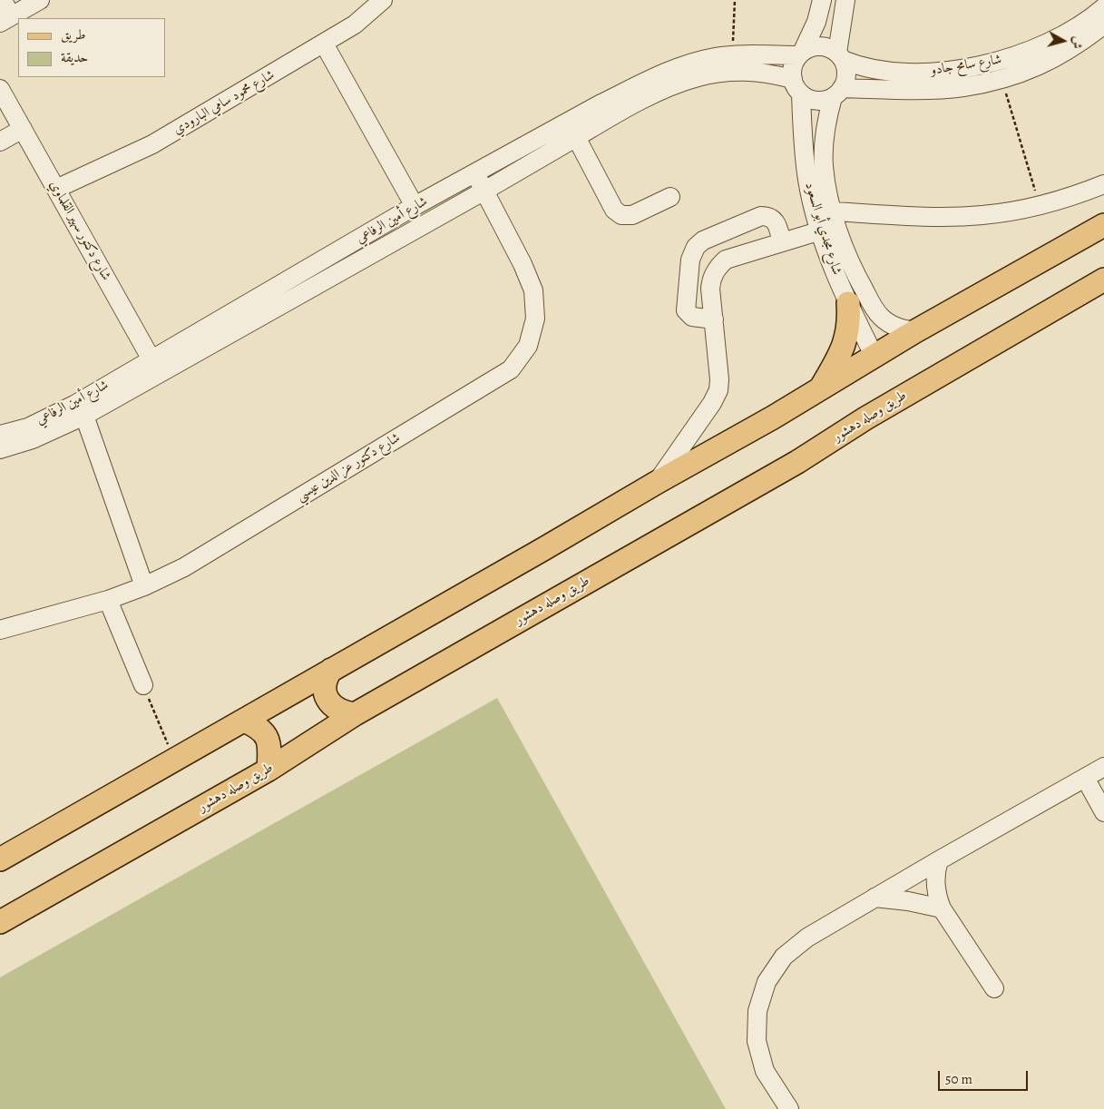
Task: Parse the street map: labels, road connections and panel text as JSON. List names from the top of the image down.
{
  "streets": {
    "main road": ["طريق وصله دهشور"],
    "street": [
      "شارع سامح جادو",
      "شارع محمود سامي البارودي",
      "شارع أمين الرفاعي",
      "شارع مجدي أبو السعود",
      "شارع دكتور سهير القلماوي",
      "شارع دكتور عز الدين عيسي"
    ]
  },
  "crossings": [
    ["شارع سامح جادو", "شارع أمين الرفاعي"],
    ["شارع سامح جادو", "شارع مجدي أبو السعود"],
    ["شارع محمود سامي البارودي", "شارع دكتور سهير القلماوي"],
    ["شارع أمين الرفاعي", "شارع مجدي أبو السعود"],
    ["شارع أمين الرفاعي", "شارع دكتور سهير القلماوي"],
    ["شارع أمين الرفاعي", "شارع دكتور عز الدين عيسي"]
  ],
  "legend": ["طريق", "حديقة"],
  "scale_bar": "50 m",
  "north": "right"
}
